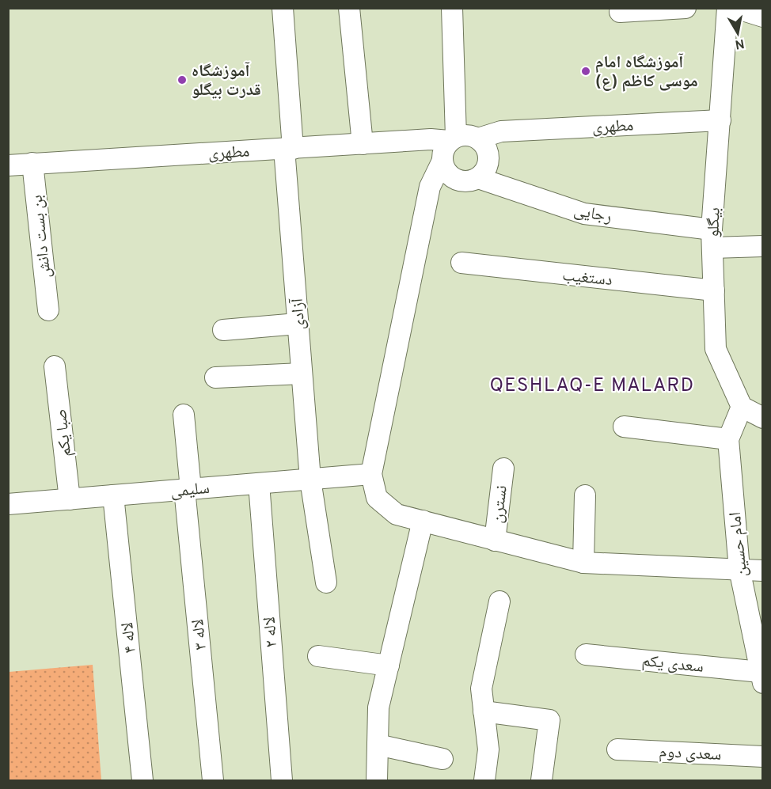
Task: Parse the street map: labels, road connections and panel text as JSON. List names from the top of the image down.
{
  "streets": {
    "street": [
      "مطهری",
      "رجایی",
      "بیگلو",
      "بن بست دانش",
      "دستغیب",
      "آزادی",
      "صبا یکم",
      "سلیمی",
      "نسترن",
      "امام حسین",
      "لاله ۲",
      "لاله ۳",
      "لاله ۴",
      "سعدی یکم",
      "سعدی دوم"
    ]
  },
  "crossings": [
    ["مطهری", "رجایی"],
    ["مطهری", "بیگلو"],
    ["مطهری", "بن بست دانش"],
    ["مطهری", "آزادی"],
    ["رجایی", "بیگلو"],
    ["بیگلو", "دستغیب"],
    ["بیگلو", "امام حسین"],
    ["آزادی", "سلیمی"],
    ["صبا یکم", "سلیمی"],
    ["سلیمی", "لاله ۲"],
    ["سلیمی", "لاله ۳"],
    ["سلیمی", "لاله ۴"],
    ["امام حسین", "سعدی یکم"]
  ],
  "districts": ["QESHLAQ-E MALARD"],
  "places": ["آموزشگاه امام موسی کاظم (ع)", "آموزشگاه قدرت بیگلو"],
  "north": "bottom"
}
